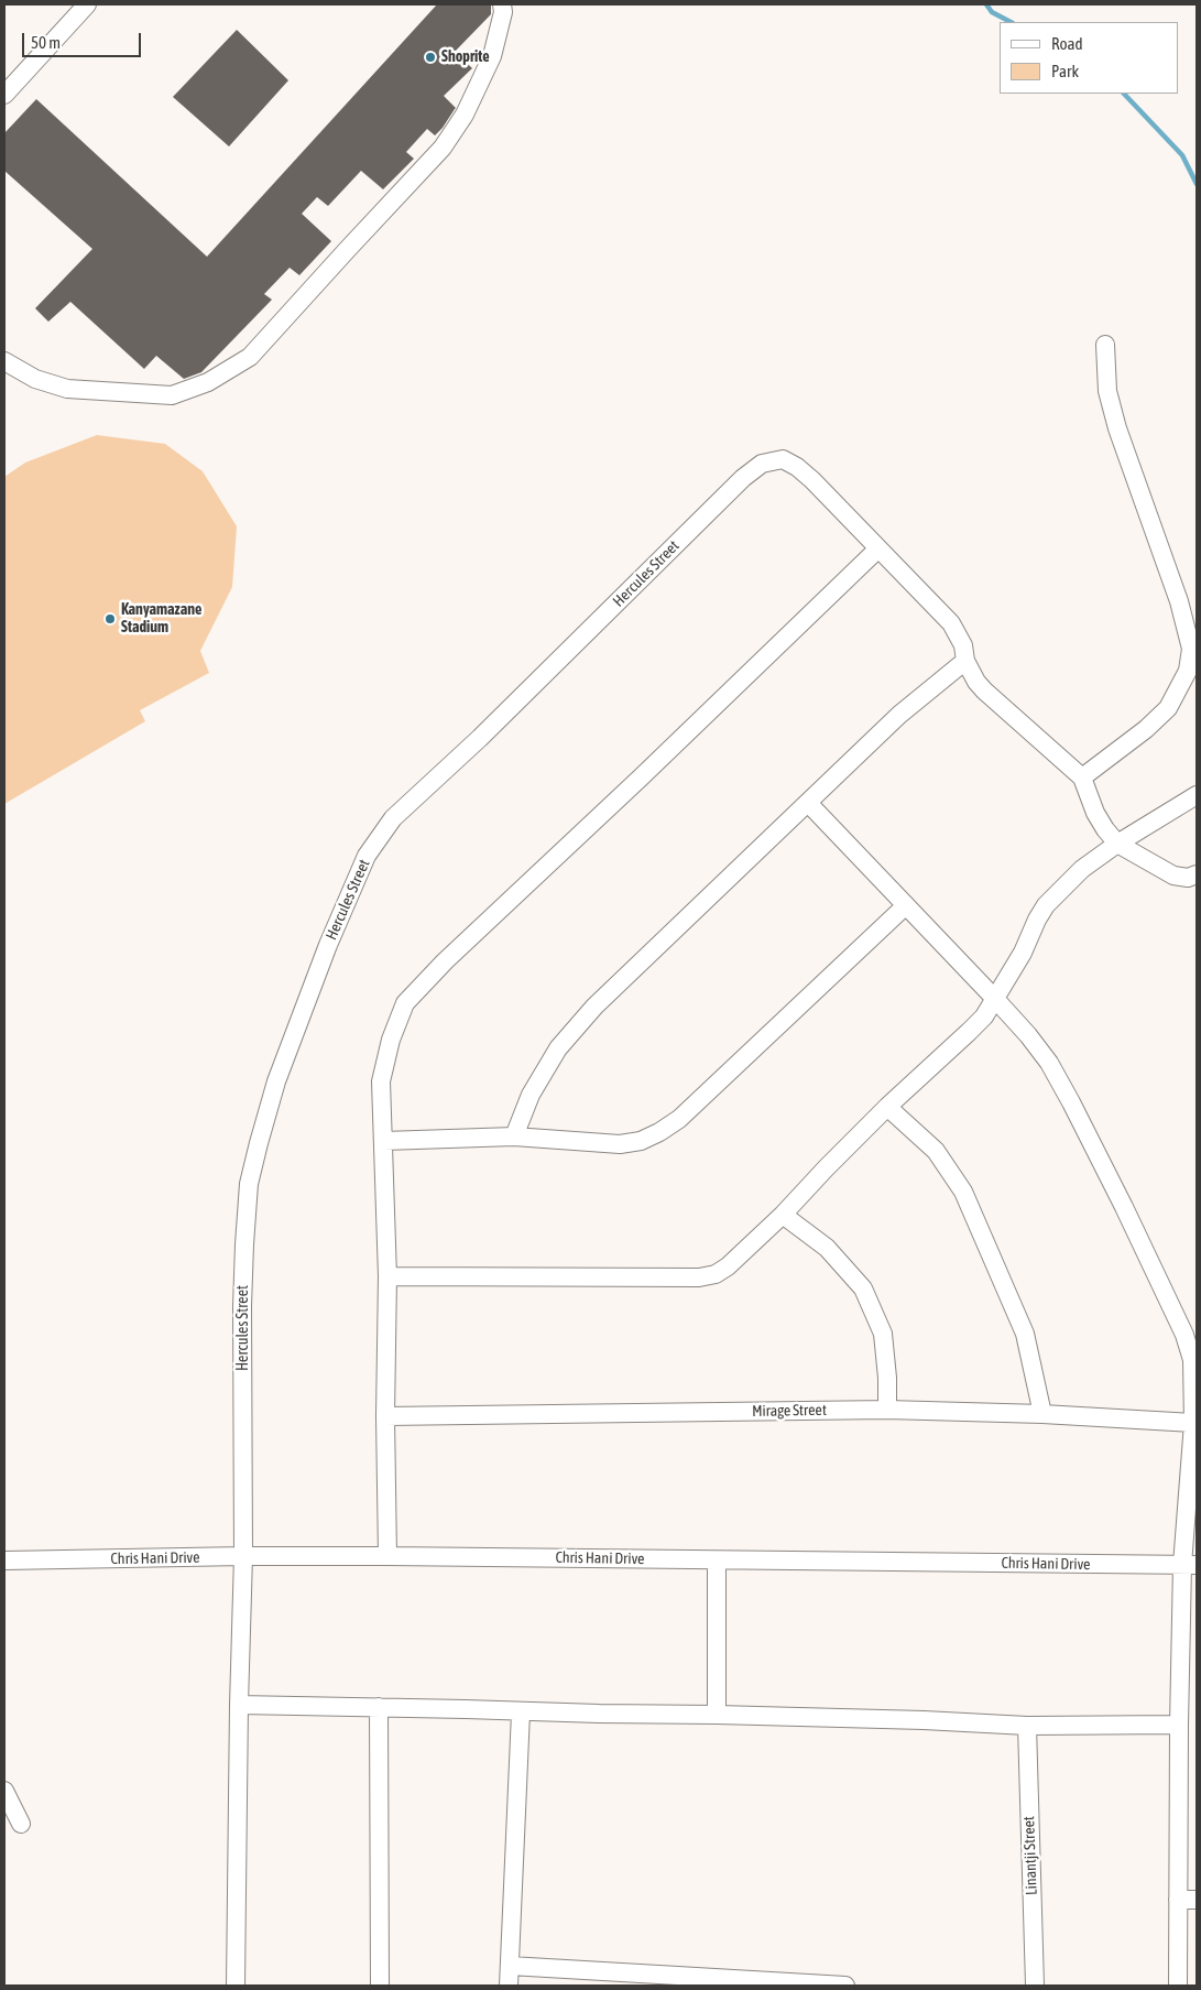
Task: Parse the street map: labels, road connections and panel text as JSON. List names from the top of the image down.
{
  "streets": {
    "street": [
      "Hercules Street",
      "Mirage Street",
      "Chris Hani Drive",
      "Linantji Street"
    ]
  },
  "crossings": [
    ["Hercules Street", "Chris Hani Drive"]
  ],
  "places": ["Shoprite", "Kanyamazane Stadium"],
  "legend": ["Road", "Park"],
  "scale_bar": "50 m"
}
